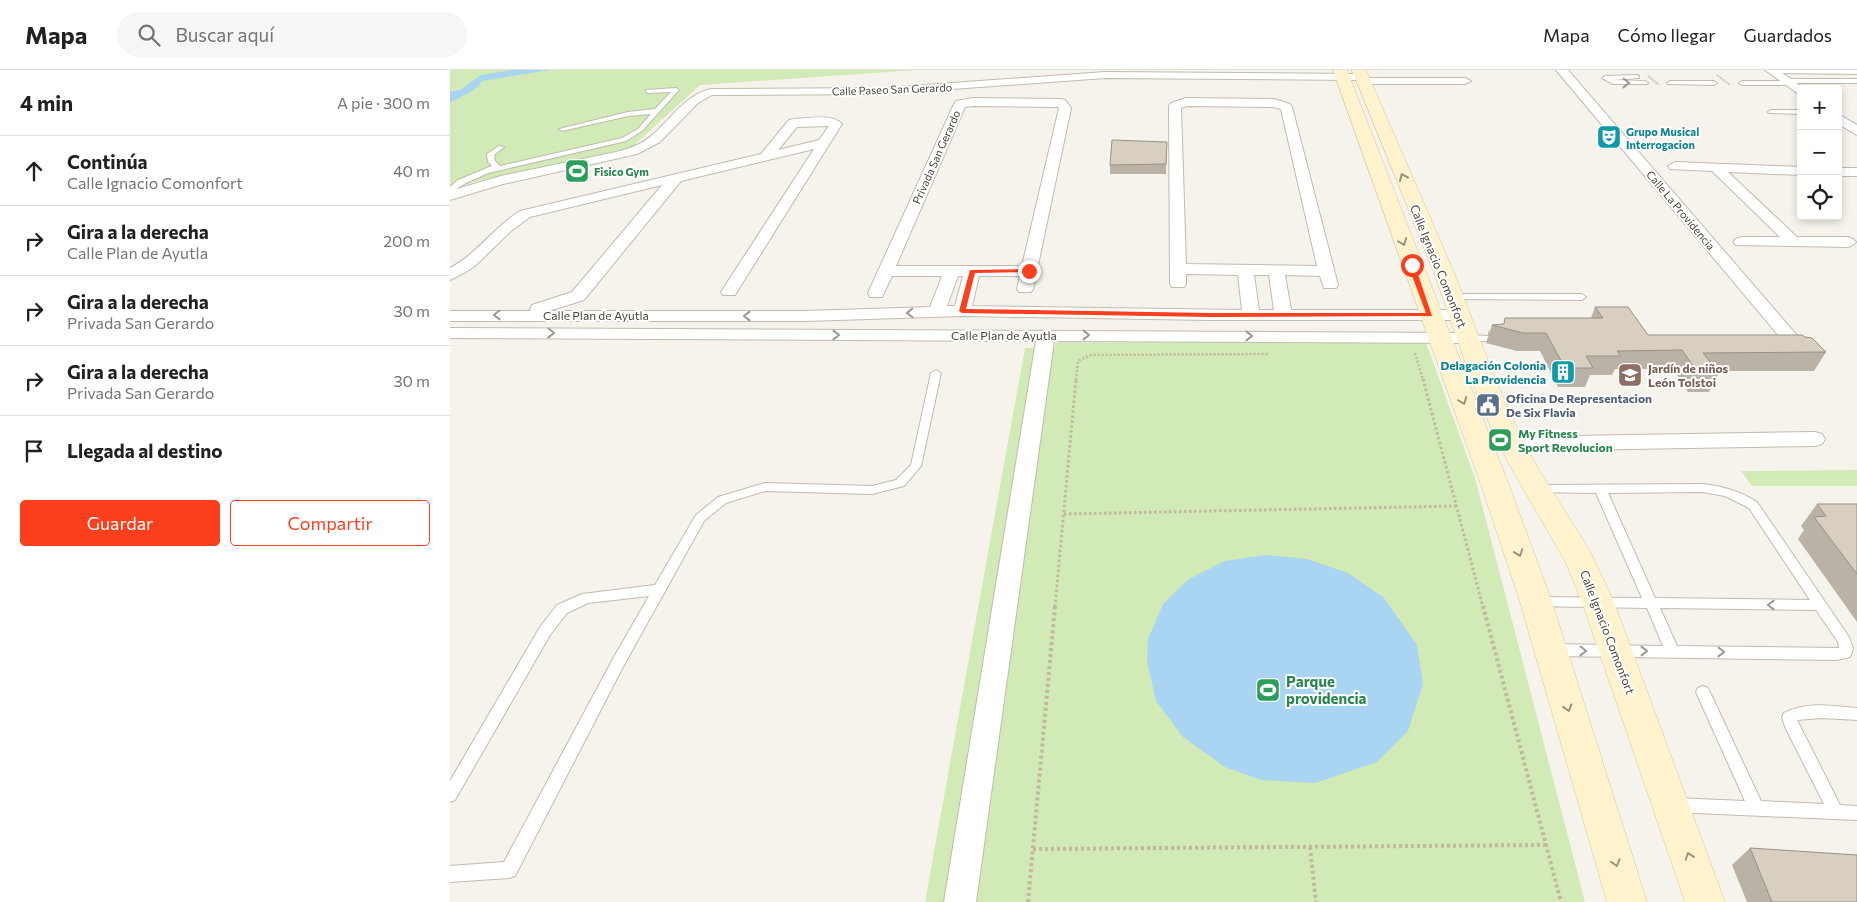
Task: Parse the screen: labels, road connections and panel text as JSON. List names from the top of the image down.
{
  "streets": {
    "main road": ["Calle Ignacio Comonfort"],
    "street": [
      "Calle Paseo San Gerardo",
      "Privada San Gerardo",
      "Calle La Providencia",
      "Calle Plan de Ayutla"
    ]
  },
  "crossings": [
    ["Calle Paseo San Gerardo", "Calle Ignacio Comonfort"],
    ["Calle Ignacio Comonfort", "Calle Plan de Ayutla"]
  ],
  "places": {
    "theatre": ["Grupo Musical Interrogacion"],
    "sports": ["Fisico Gym", "My Fitness Sport Revolucion", "Parque providencia"],
    "building": ["Delagación Colonia La Providencia"],
    "school or university": ["Jardín de niños León Tolstoi"],
    "public building": ["Oficina De Representacion De Six Flavia"]
  },
  "page": {
    "header": "Mapa",
    "search": "Buscar aquí",
    "nav": ["Mapa", "Cómo llegar", "Guardados"],
    "heading": ["4 min", "A pie · 300 m"],
    "map_buttons": ["+", "−"],
    "list": [
      ["Continúa", "Calle Ignacio Comonfort", "40 m"],
      ["Gira a la derecha", "Calle Plan de Ayutla", "200 m"],
      ["Gira a la derecha", "Privada San Gerardo", "30 m"],
      ["Gira a la derecha", "Privada San Gerardo", "30 m"],
      "Llegada al destino"
    ],
    "buttons": ["Guardar", "Compartir"]
  }
}
